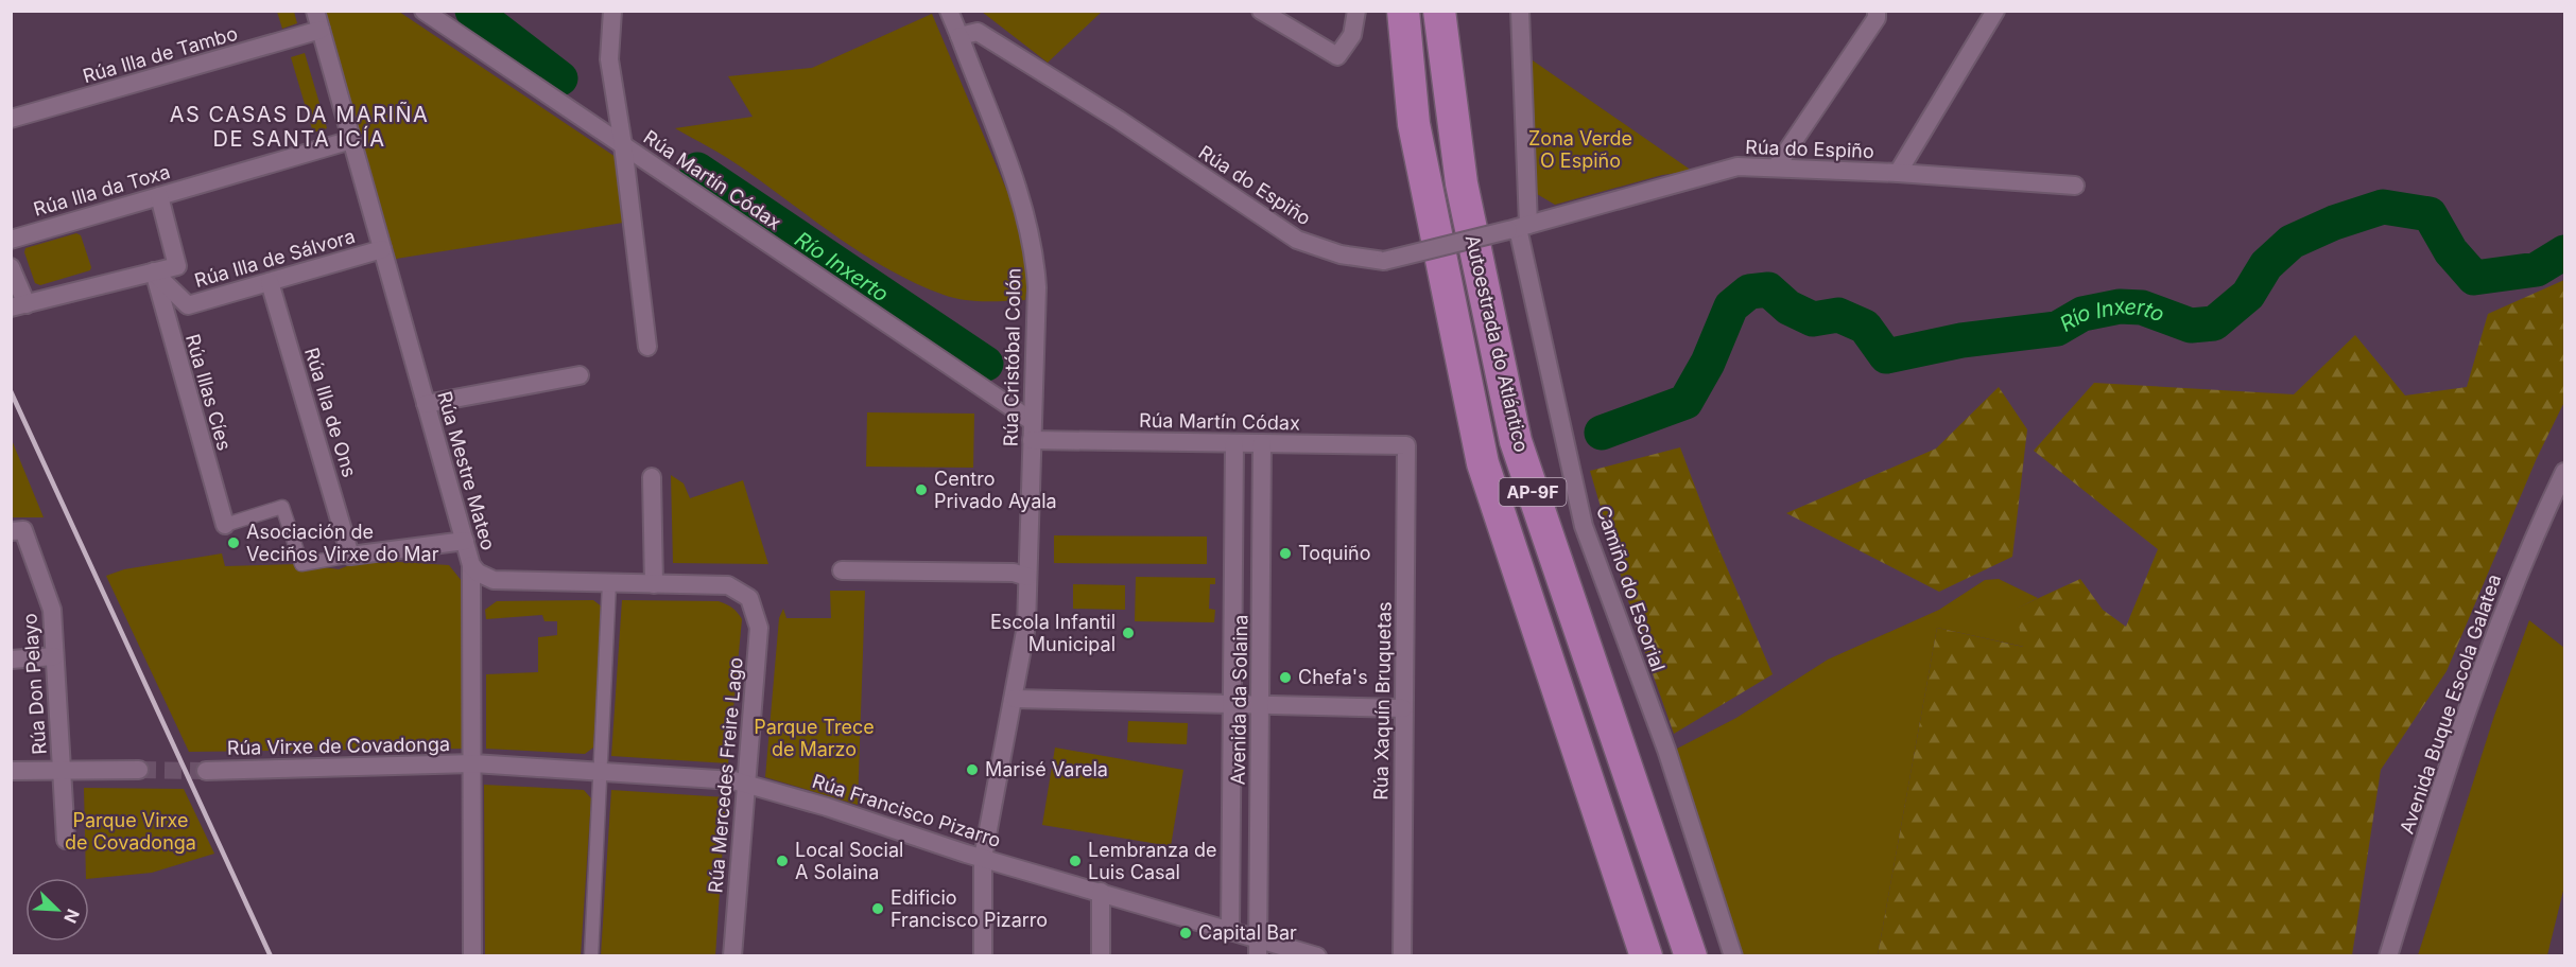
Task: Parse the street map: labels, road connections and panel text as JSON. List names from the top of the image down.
{
  "streets": {
    "highway": ["Autoestrada do Atlántico", "AP-9F"],
    "street": [
      "Rúa Illa de Tambo",
      "Rúa do Espiño",
      "Rúa Martín Códax",
      "Rúa Illa da Toxa",
      "Rúa Illa de Sálvora",
      "Rúa Cristóbal Colón",
      "Rúa Illas Cíes",
      "Rúa Illa de Ons",
      "Rúa Mestre Mateo",
      "Camiño do Escorial",
      "Rúa Don Pelayo",
      "Avenida da Solaina",
      "Rúa Xaquín Bruquetas",
      "Avenida Buque Escola Galatea",
      "Rúa Virxe de Covadonga",
      "Rúa Mercedes Freire Lago",
      "Rúa Francisco Pizarro"
    ]
  },
  "crossings": [
    ["Rúa Illa de Tambo", "Rúa Mestre Mateo"],
    ["Rúa do Espiño", "Rúa Cristóbal Colón"],
    ["Rúa do Espiño", "Camiño do Escorial"],
    ["Rúa Martín Códax", "Rúa Cristóbal Colón"],
    ["Rúa Martín Códax", "Avenida da Solaina"],
    ["Rúa Martín Códax", "Rúa Xaquín Bruquetas"],
    ["Rúa Illa da Toxa", "Rúa Mestre Mateo"],
    ["Rúa Illa de Sálvora", "Rúa Illas Cíes"],
    ["Rúa Illa de Sálvora", "Rúa Illa de Ons"],
    ["Rúa Illa de Sálvora", "Rúa Mestre Mateo"],
    ["Rúa Cristóbal Colón", "Rúa Francisco Pizarro"],
    ["Rúa Mestre Mateo", "Rúa Virxe de Covadonga"],
    ["Rúa Mestre Mateo", "Rúa Francisco Pizarro"],
    ["Avenida da Solaina", "Rúa Francisco Pizarro"],
    ["Rúa Virxe de Covadonga", "Rúa Francisco Pizarro"],
    ["Rúa Mercedes Freire Lago", "Rúa Francisco Pizarro"]
  ],
  "districts": ["AS CASAS DA MARIÑA DE SANTA ICÍA"],
  "water": ["Río Inxerto"],
  "parks": ["Zona Verde O Espiño", "Parque Trece de Marzo", "Parque Virxe de Covadonga"],
  "places": [
    "Centro Privado Ayala",
    "Asociación de Veciños Virxe do Mar",
    "Toquiño",
    "Escola Infantil Municipal",
    "Chefa's",
    "Marisé Varela",
    "Local Social A Solaina",
    "Lembranza de Luis Casal",
    "Edificio Francisco Pizarro",
    "Capital Bar"
  ],
  "north": "bottom right"
}
